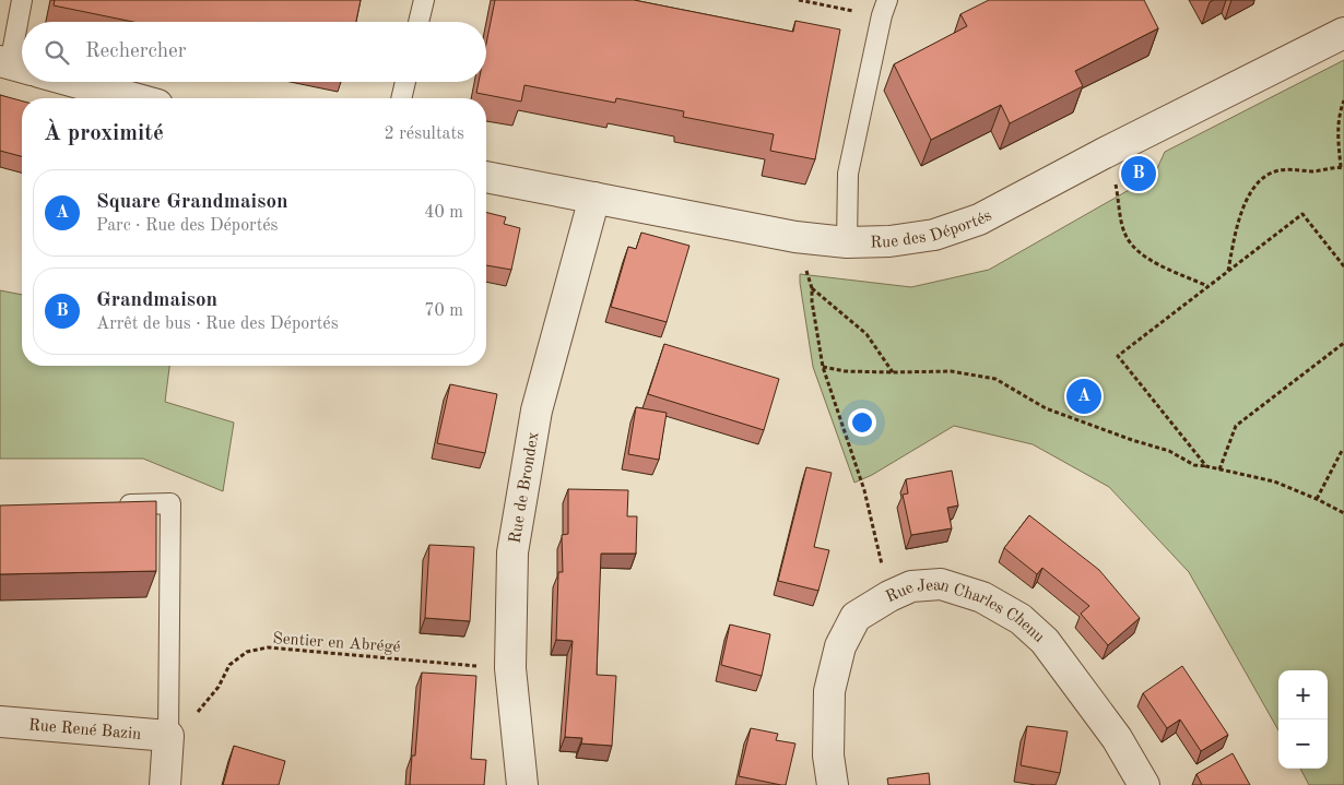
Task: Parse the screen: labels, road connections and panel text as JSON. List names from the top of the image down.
{
  "streets": {
    "street": [
      "Rue des Déportés",
      "Rue de Brondex",
      "Rue Jean Charles Chenu",
      "Rue René Bazin"
    ],
    "path": ["Sentier en Abrégé"]
  },
  "crossings": [
    ["Rue des Déportés", "Rue de Brondex"],
    ["Rue de Brondex", "Sentier en Abrégé"],
    ["Sentier en Abrégé", "Rue René Bazin"]
  ],
  "page": {
    "search": "Rechercher",
    "heading": ["À proximité", "2 résultats"],
    "pins": ["B", "A"],
    "list": [
      {
        "mark": "A",
        "name": "Square Grandmaison",
        "note": "Parc · Rue des Déportés",
        "value": "40 m"
      },
      {
        "mark": "B",
        "name": "Grandmaison",
        "note": "Arrêt de bus · Rue des Déportés",
        "value": "70 m"
      }
    ],
    "map_buttons": ["+", "−"]
  }
}
